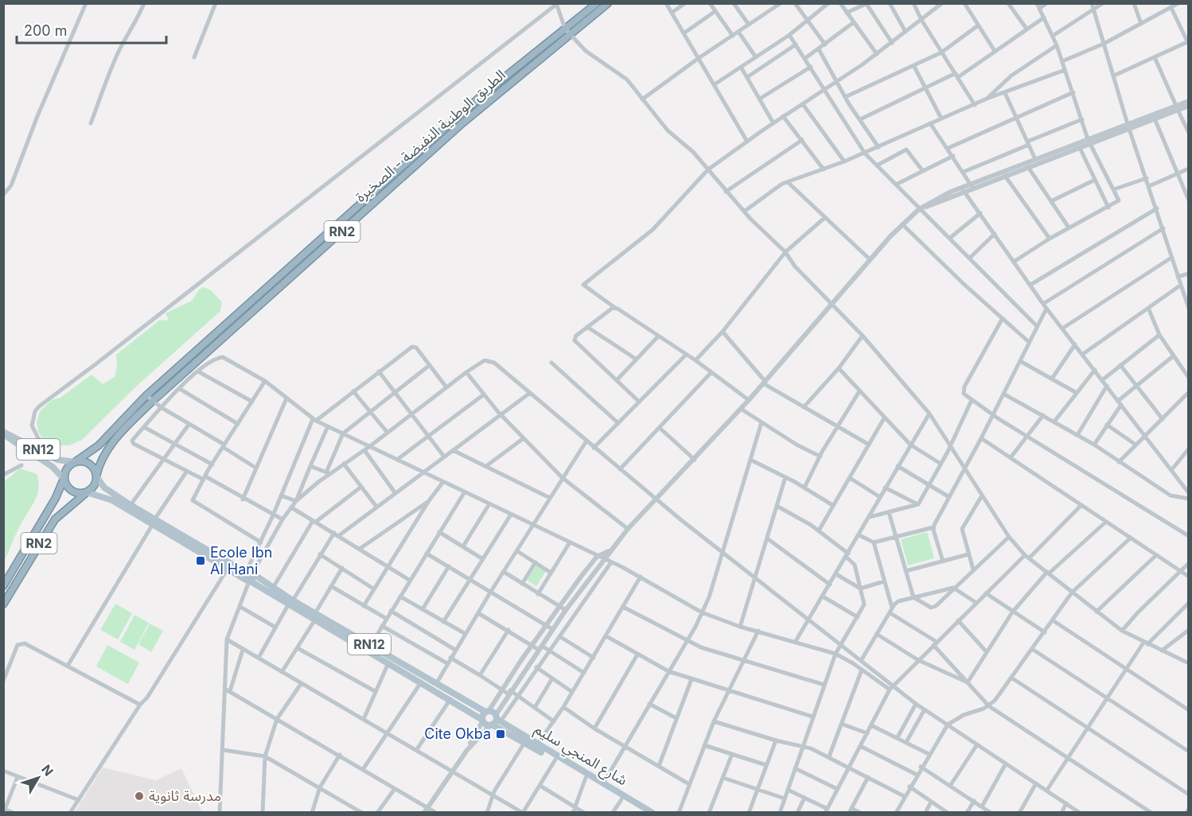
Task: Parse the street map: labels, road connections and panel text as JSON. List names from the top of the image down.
{
  "streets": {
    "highway": ["الطريق الوطنية النفيضة - الصخيرة", "RN2"],
    "main road": ["RN12", "شارع المنجي سليم"]
  },
  "crossings": [
    ["الطريق الوطنية النفيضة - الصخيرة", "RN2"],
    ["الطريق الوطنية النفيضة - الصخيرة", "RN12"],
    ["RN2", "RN12"],
    ["RN12", "شارع المنجي سليم"]
  ],
  "places": {
    "transit": ["Ecole Ibn Al Hani", "Cite Okba"],
    "other": ["مدرسة ثانوية"]
  },
  "scale_bar": "200 m",
  "north": "top right"
}
